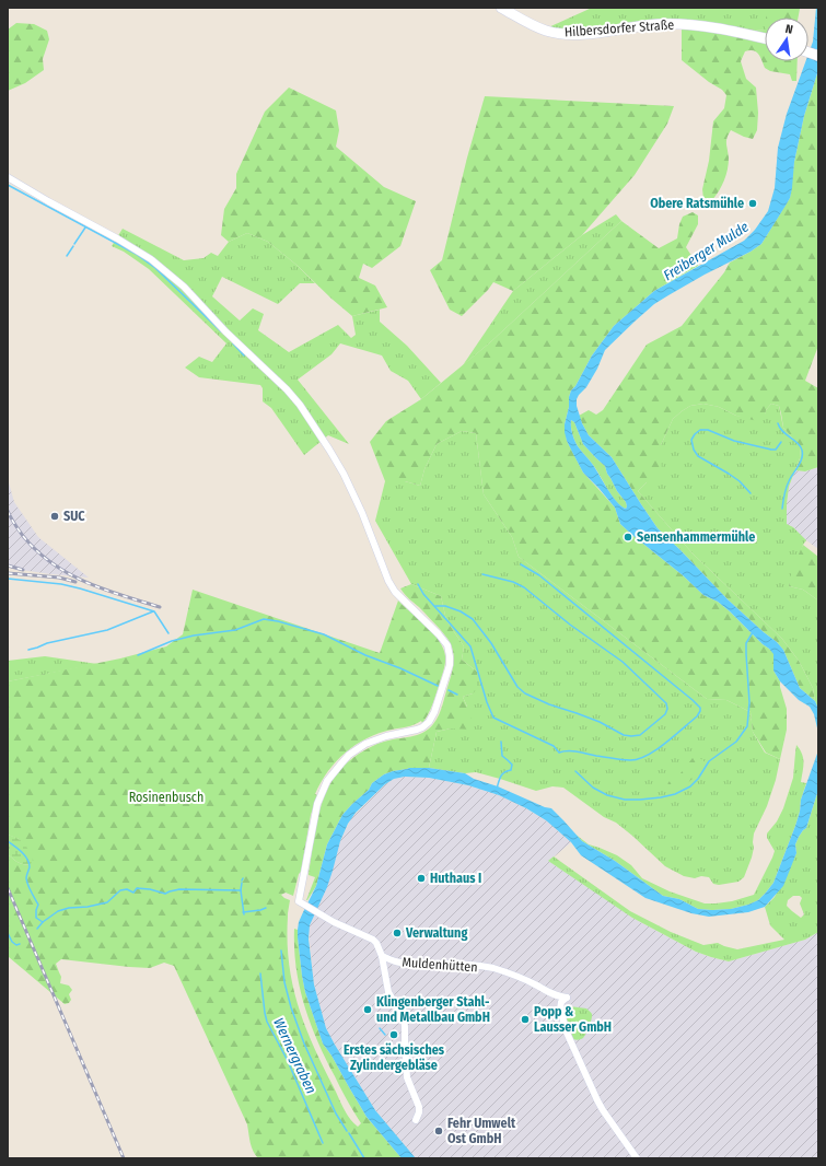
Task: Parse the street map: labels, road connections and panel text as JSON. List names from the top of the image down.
{
  "streets": {
    "main road": ["Hilbersdorfer Straße"],
    "street": ["Muldenhütten"]
  },
  "water": ["Freiberger Mulde", "Wernergraben"],
  "parks": ["Rosinenbusch"],
  "places": [
    "Obere Ratsmühle",
    "SUC",
    "Sensenhammermühle",
    "Huthaus I",
    "Verwaltung",
    "Klingenberger Stahl- und Metallbau GmbH",
    "Popp & Lausser GmbH",
    "Erstes sächsisches Zylindergebläse",
    "Fehr Umwelt Ost GmbH"
  ],
  "north": "top"
}
